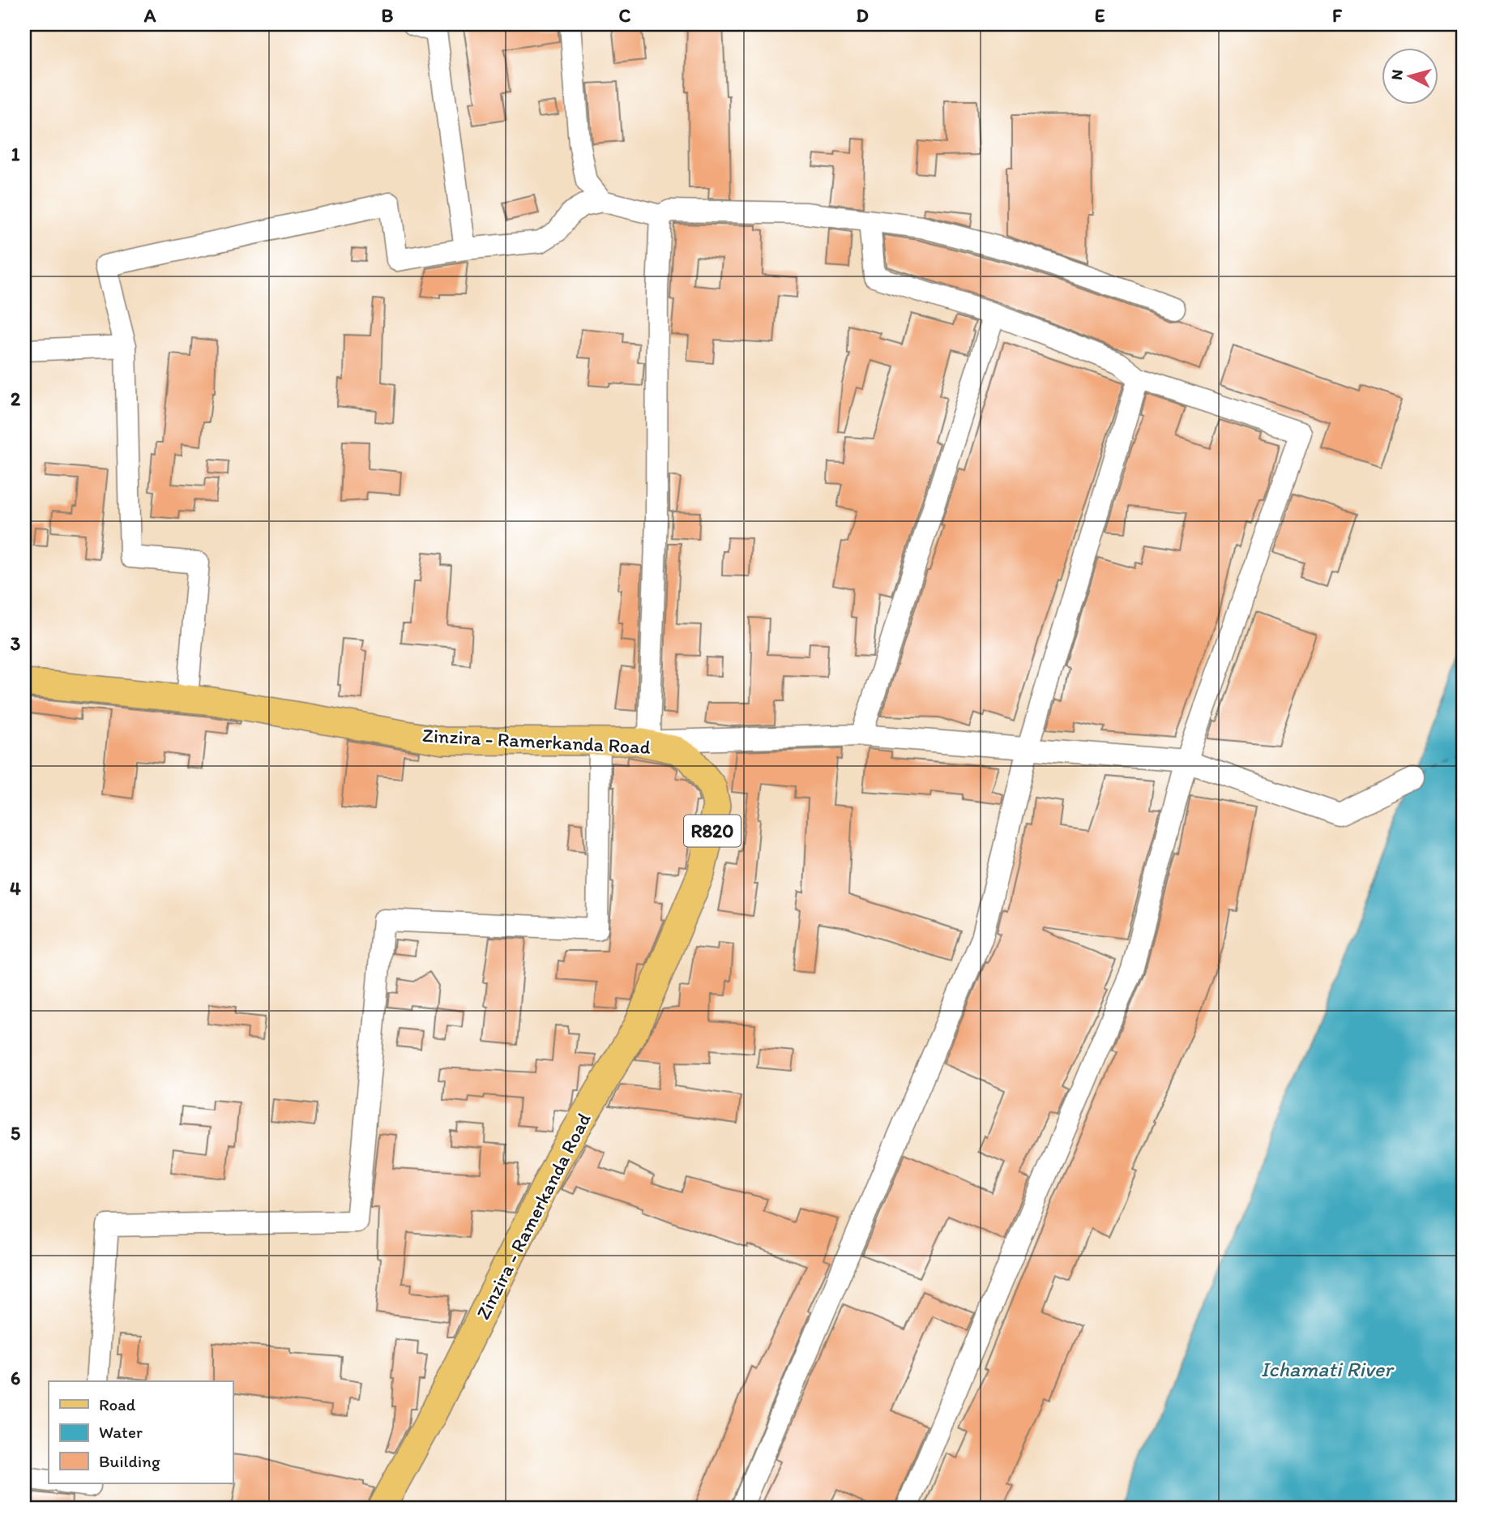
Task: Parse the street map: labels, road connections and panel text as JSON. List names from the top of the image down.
{
  "streets": {
    "main road": ["Zinzira - Ramerkanda Road", "R820"]
  },
  "water": ["Ichamati River"],
  "legend": ["Road", "Water", "Building"],
  "north": "left",
  "grid": {
    "columns": [
      "A",
      "B",
      "C",
      "D",
      "E",
      "F"
    ],
    "rows": [
      "1",
      "2",
      "3",
      "4",
      "5",
      "6"
    ]
  }
}
